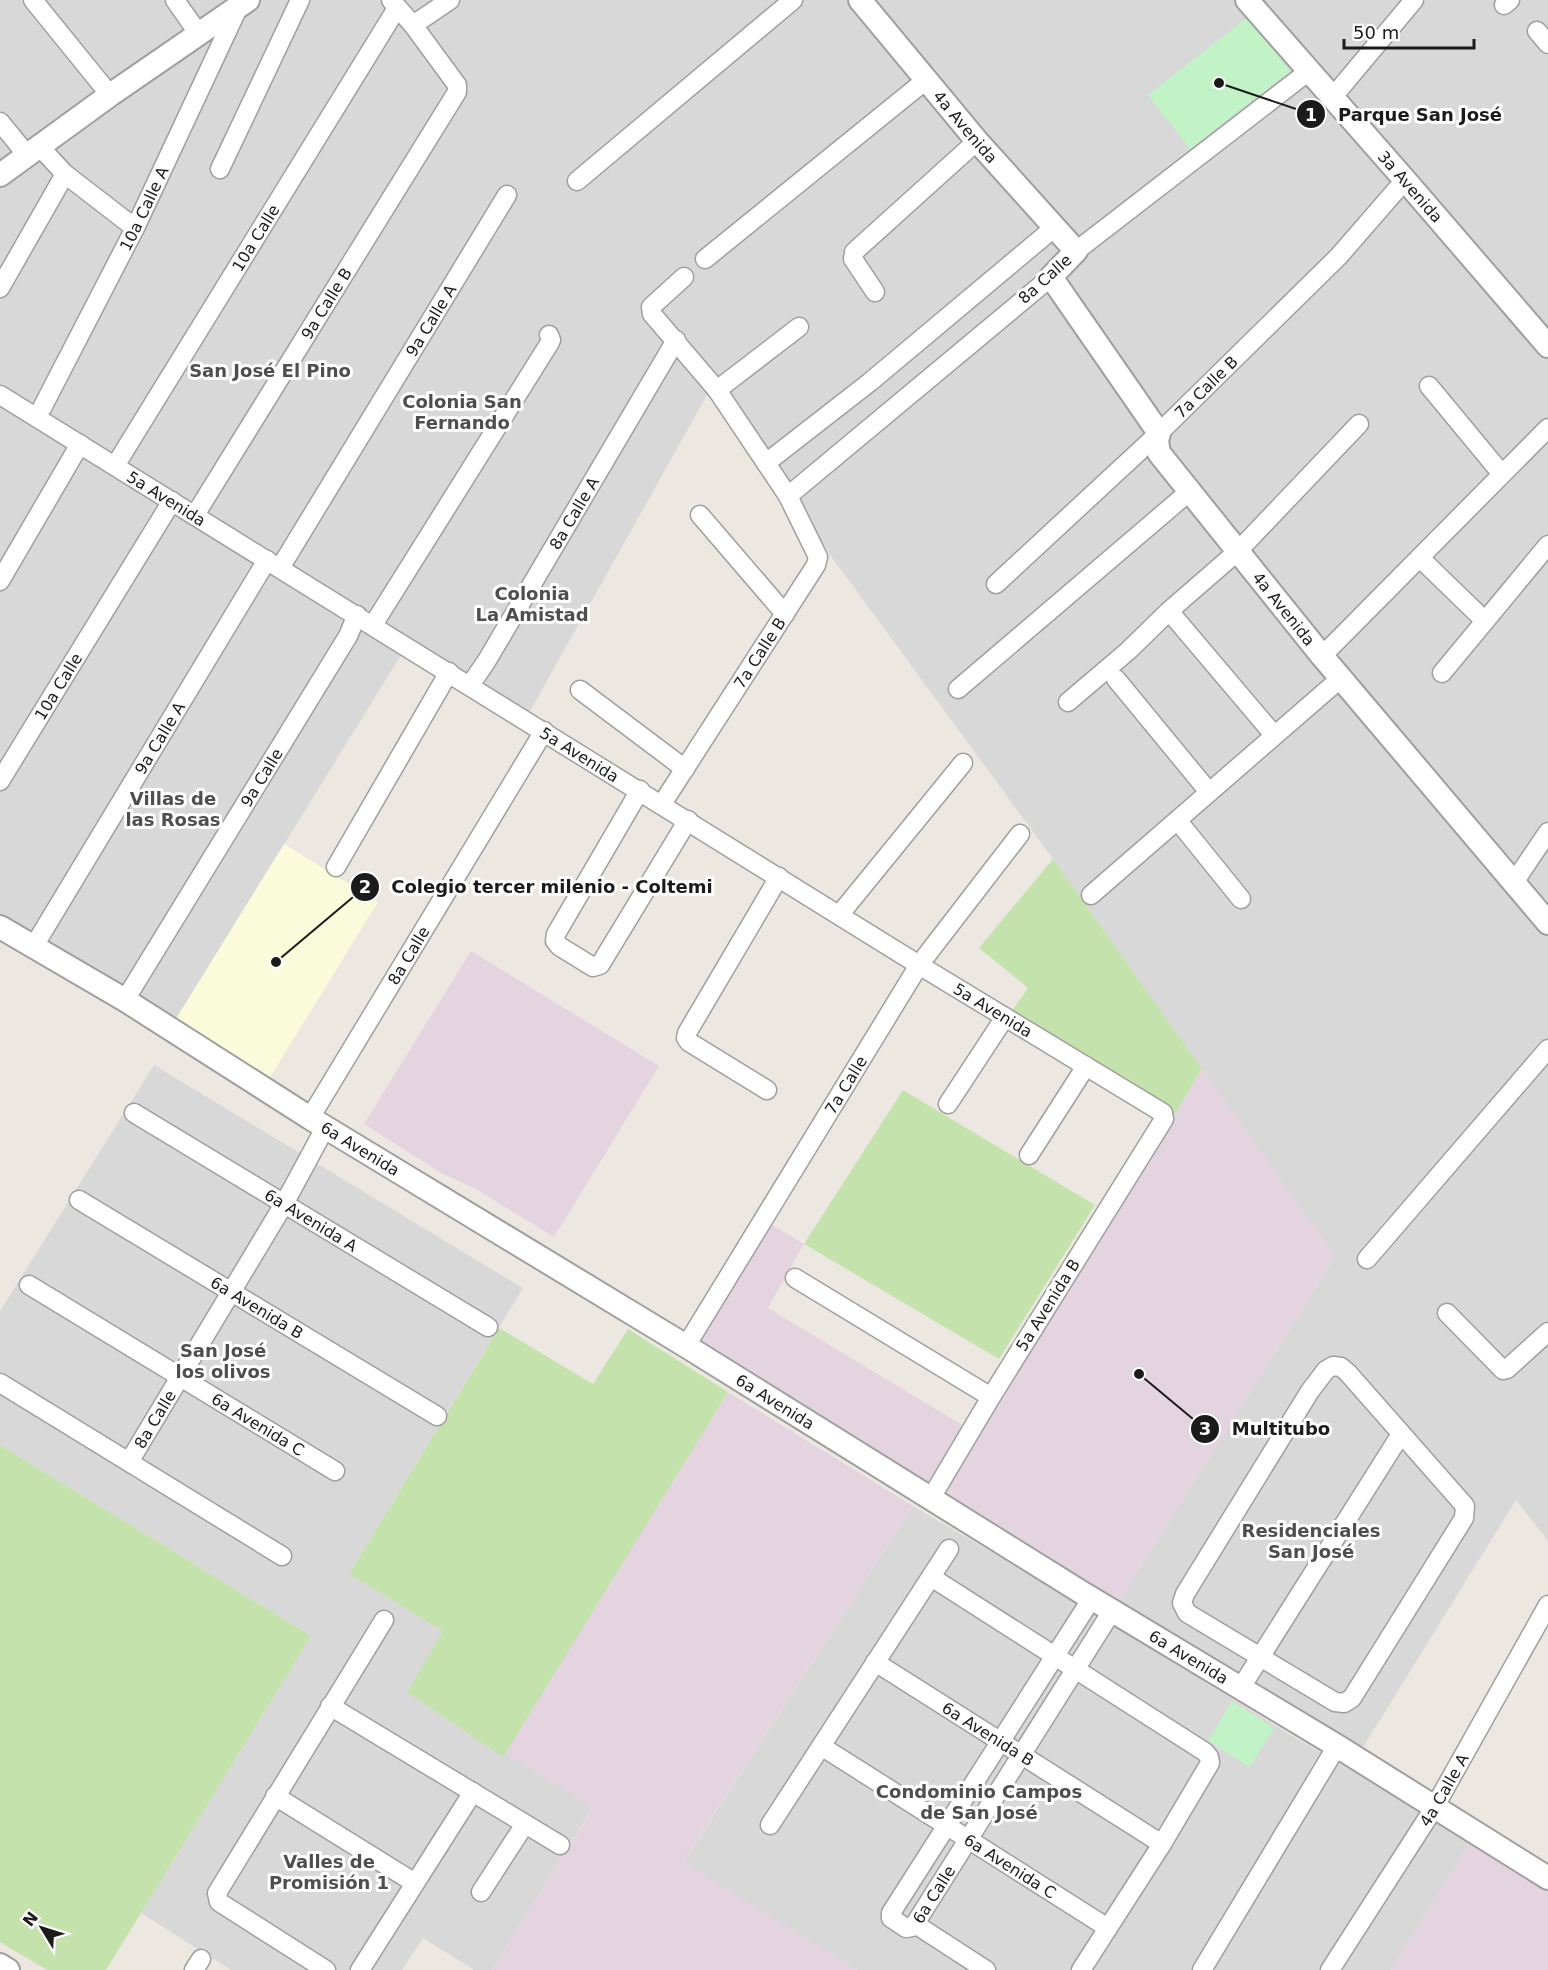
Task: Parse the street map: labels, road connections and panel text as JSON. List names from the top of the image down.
{
  "streets": {
    "street": [
      "4a Avenida",
      "3a Avenida",
      "10a Calle A",
      "10a Calle",
      "8a Calle",
      "9a Calle B",
      "9a Calle A",
      "7a Calle B",
      "5a Avenida",
      "8a Calle A",
      "9a Calle",
      "7a Calle",
      "6a Avenida",
      "6a Avenida A",
      "5a Avenida B",
      "6a Avenida B",
      "6a Avenida C",
      "4a Calle A",
      "6a Calle"
    ]
  },
  "crossings": [
    ["4a Avenida", "8a Calle"],
    ["4a Avenida", "7a Calle B"],
    ["3a Avenida", "8a Calle"],
    ["3a Avenida", "7a Calle B"],
    ["10a Calle", "5a Avenida"],
    ["8a Calle", "7a Calle B"],
    ["8a Calle", "5a Avenida"],
    ["8a Calle", "6a Avenida"],
    ["8a Calle", "6a Avenida A"],
    ["8a Calle", "6a Avenida B"],
    ["8a Calle", "6a Avenida C"],
    ["9a Calle B", "5a Avenida"],
    ["9a Calle A", "5a Avenida"],
    ["9a Calle A", "6a Avenida"],
    ["7a Calle B", "5a Avenida"],
    ["5a Avenida", "8a Calle A"],
    ["5a Avenida", "9a Calle"],
    ["5a Avenida", "7a Calle"],
    ["5a Avenida", "5a Avenida B"],
    ["9a Calle", "6a Avenida"],
    ["7a Calle", "6a Avenida"],
    ["6a Avenida", "5a Avenida B"],
    ["6a Avenida", "4a Calle A"],
    ["6a Avenida", "6a Calle"],
    ["6a Avenida B", "6a Calle"],
    ["6a Avenida C", "6a Calle"]
  ],
  "districts": [
    "San José El Pino",
    "Colonia San Fernando",
    "Colonia La Amistad",
    "Villas de las Rosas",
    "San José los olivos",
    "Residenciales San José",
    "Condominio Campos de San José",
    "Valles de Promisión 1"
  ],
  "places": ["Parque San José", "Colegio tercer milenio - Coltemi", "Multitubo"],
  "scale_bar": "50 m",
  "north": "top left"
}
